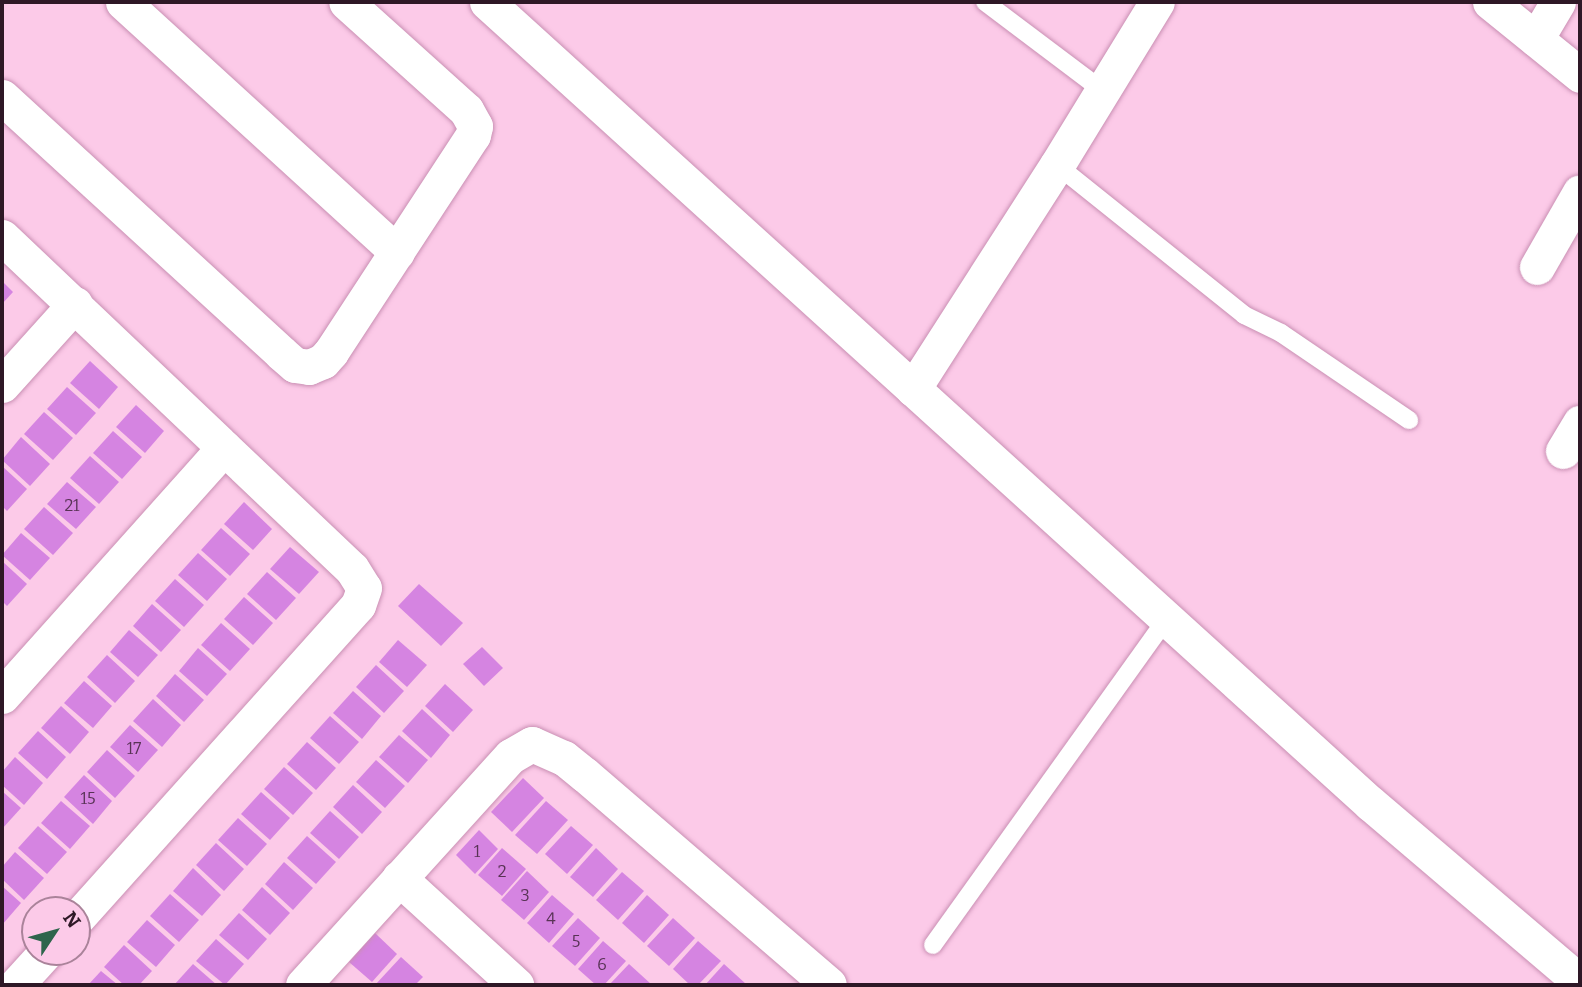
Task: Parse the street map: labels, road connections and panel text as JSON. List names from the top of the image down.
{
  "house_numbers": [
    "21",
    "17",
    "15",
    "1",
    "2",
    "3",
    "4",
    "5",
    "6"
  ],
  "north": "top right"
}
